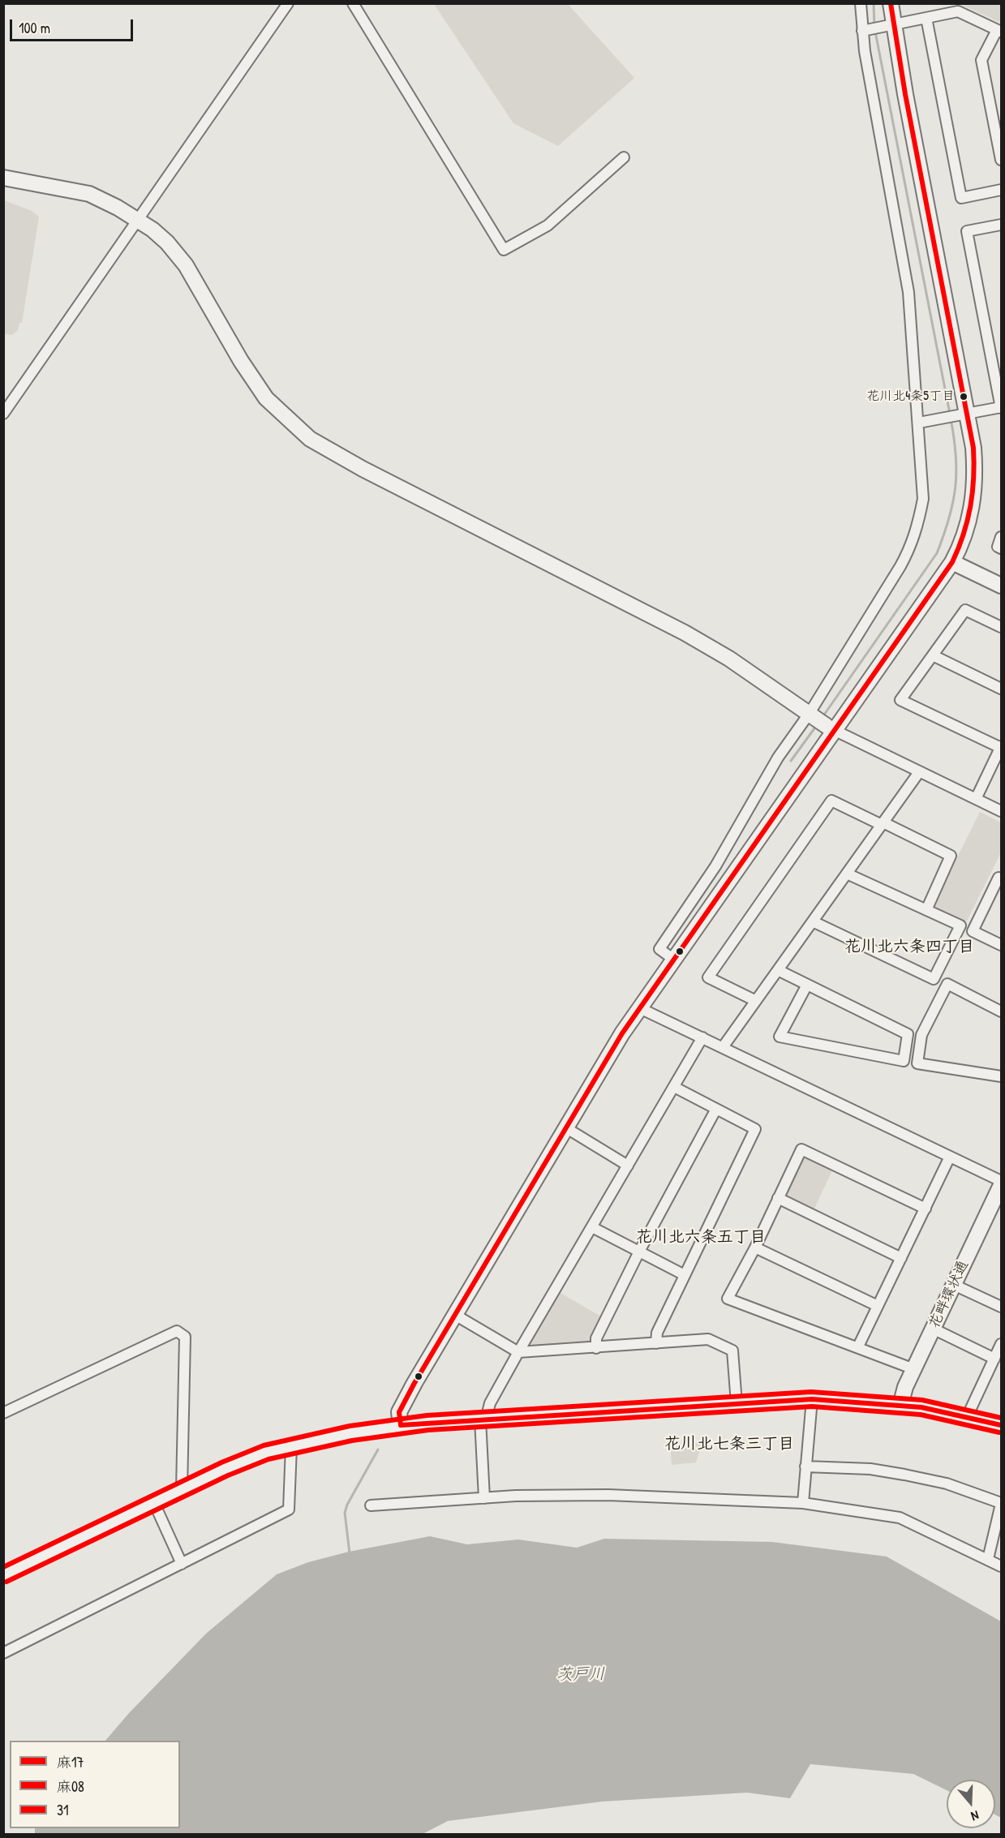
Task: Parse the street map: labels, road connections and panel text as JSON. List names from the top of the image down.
{
  "streets": {
    "street": ["花畔環状通"]
  },
  "districts": ["花川北六条四丁目", "花川北六条五丁目", "花川北七条三丁目"],
  "water": ["茨戸川"],
  "places": ["花川北4条5丁目"],
  "lines": ["transit line 麻17", "transit line 31", "transit line 麻08"],
  "legend": ["麻17", "麻08", "31"],
  "scale_bar": "100 m",
  "north": "bottom"
}
